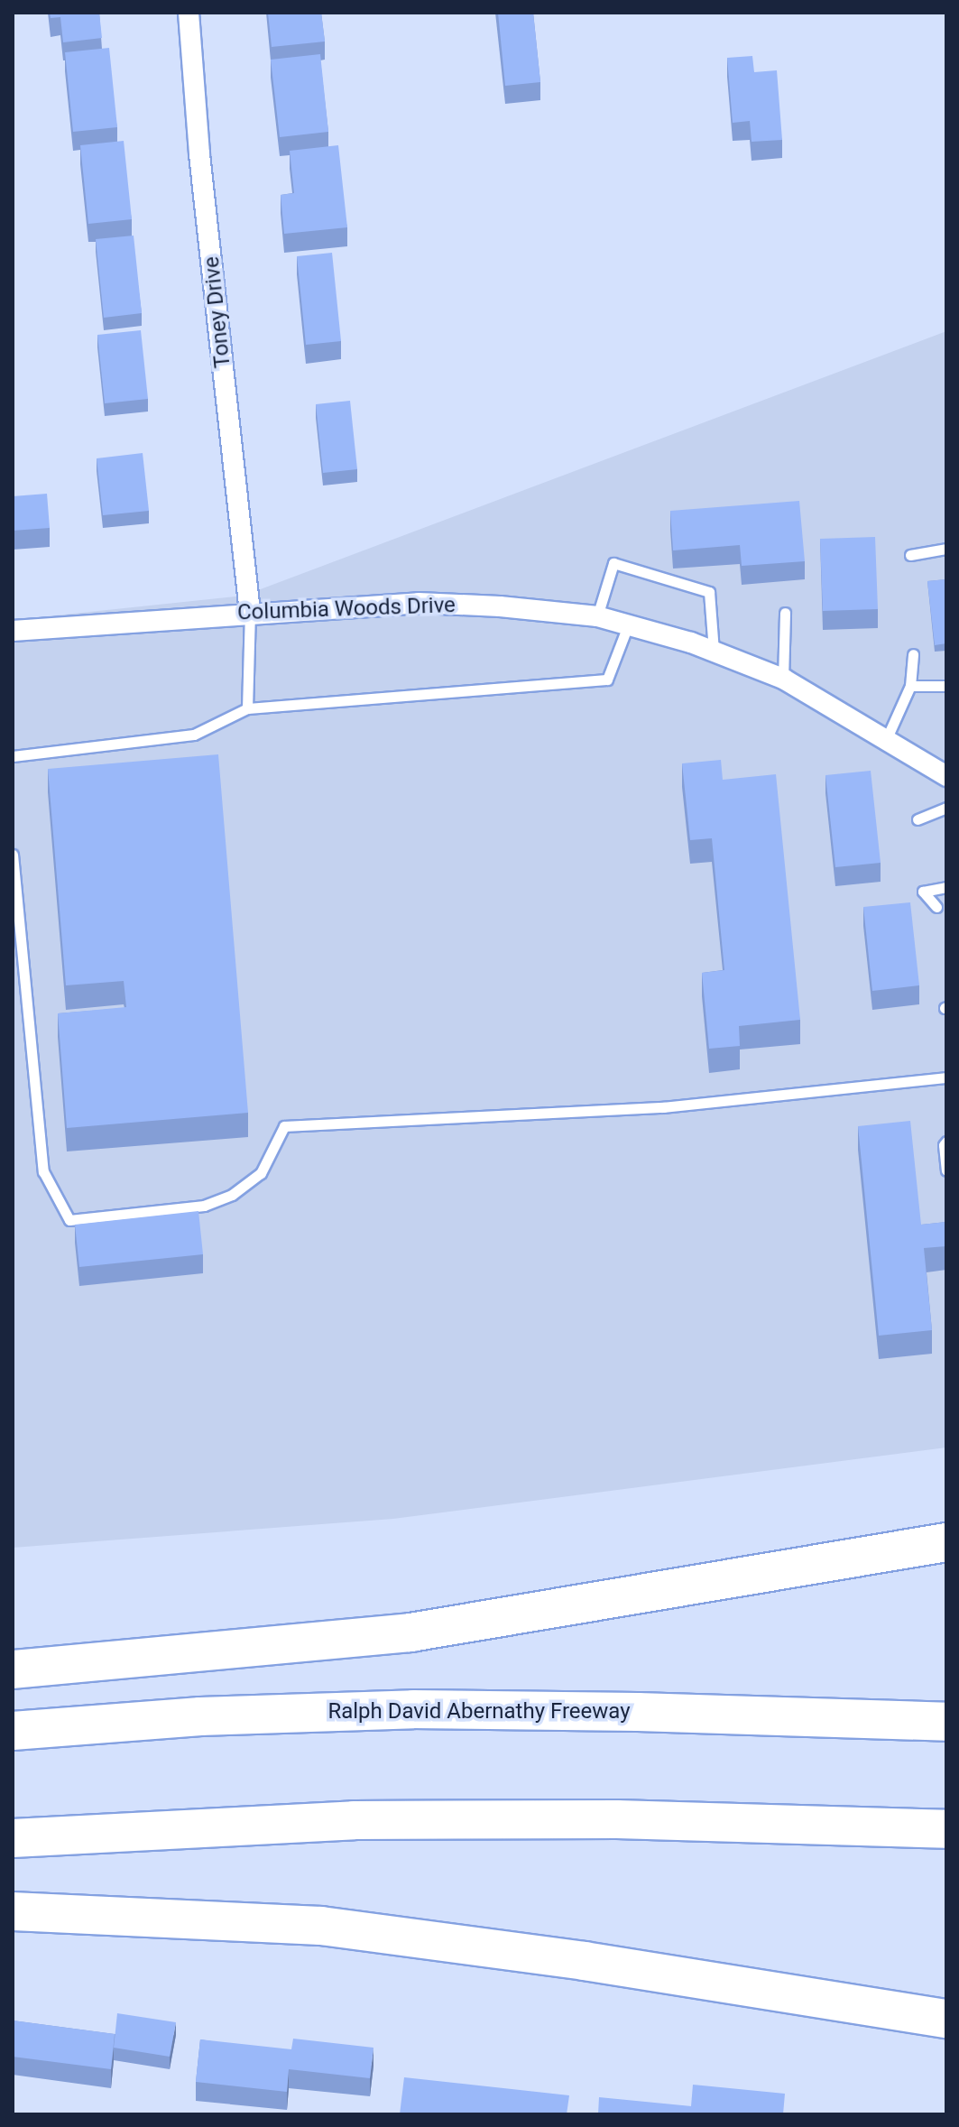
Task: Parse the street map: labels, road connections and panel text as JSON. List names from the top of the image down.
{
  "streets": {
    "highway": ["Ralph David Abernathy Freeway"],
    "street": ["Toney Drive", "Columbia Woods Drive"]
  },
  "crossings": [
    ["Toney Drive", "Columbia Woods Drive"]
  ]
}
